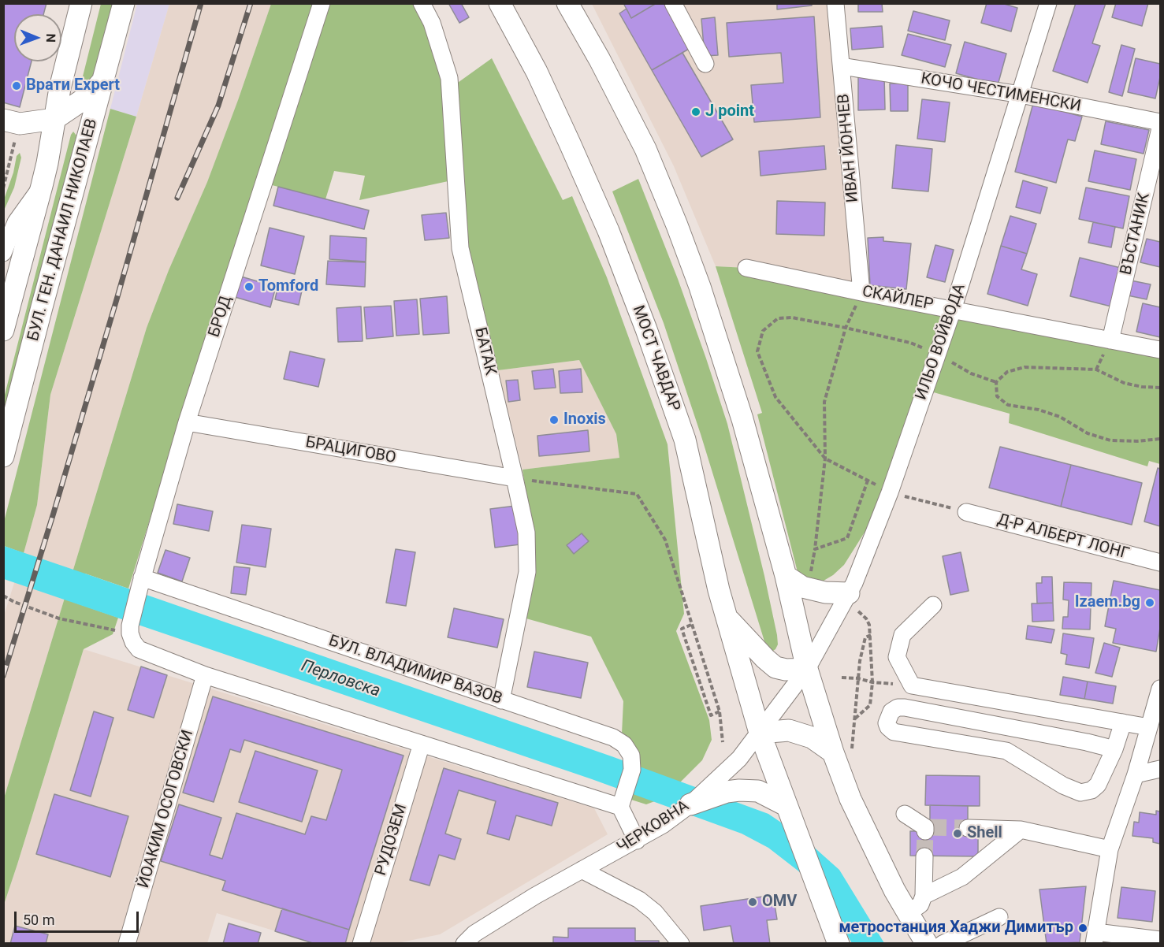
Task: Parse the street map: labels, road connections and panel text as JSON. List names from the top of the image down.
{
  "streets": {
    "main road": ["БУЛ. ГЕН. ДАНАИЛ НИКОЛАЕВ", "МОСТ ЧАВДАР"],
    "street": [
      "КОЧО ЧЕСТИМЕНСКИ",
      "ИВАН ЙОНЧЕВ",
      "ВЪСТАНИК",
      "СКАЙЛЕР",
      "БРОД",
      "ИЛЬО ВОЙВОДА",
      "БАТАК",
      "БРАЦИГОВО",
      "Д-Р АЛБЕРТ ЛОНГ",
      "БУЛ. ВЛАДИМИР ВАЗОВ",
      "ЙОАКИМ ОСОГОВСКИ",
      "ЧЕРКОВНА",
      "РУДОЗЕМ"
    ]
  },
  "crossings": [
    ["КОЧО ЧЕСТИМЕНСКИ", "ИВАН ЙОНЧЕВ"],
    ["КОЧО ЧЕСТИМЕНСКИ", "ИЛЬО ВОЙВОДА"],
    ["ИВАН ЙОНЧЕВ", "СКАЙЛЕР"],
    ["ВЪСТАНИК", "СКАЙЛЕР"],
    ["СКАЙЛЕР", "ИЛЬО ВОЙВОДА"],
    ["БРОД", "БРАЦИГОВО"],
    ["БРОД", "БУЛ. ВЛАДИМИР ВАЗОВ"],
    ["ИЛЬО ВОЙВОДА", "ЧЕРКОВНА"],
    ["БАТАК", "БРАЦИГОВО"],
    ["БАТАК", "БУЛ. ВЛАДИМИР ВАЗОВ"],
    ["МОСТ ЧАВДАР", "ЧЕРКОВНА"]
  ],
  "water": ["Перловска"],
  "places": [
    "Врати Expert",
    "J point",
    "Tomford",
    "Inoxis",
    "Izaem.bg",
    "Shell",
    "OMV",
    "метростанция Хаджи Димитър"
  ],
  "scale_bar": "50 m",
  "north": "right"
}
